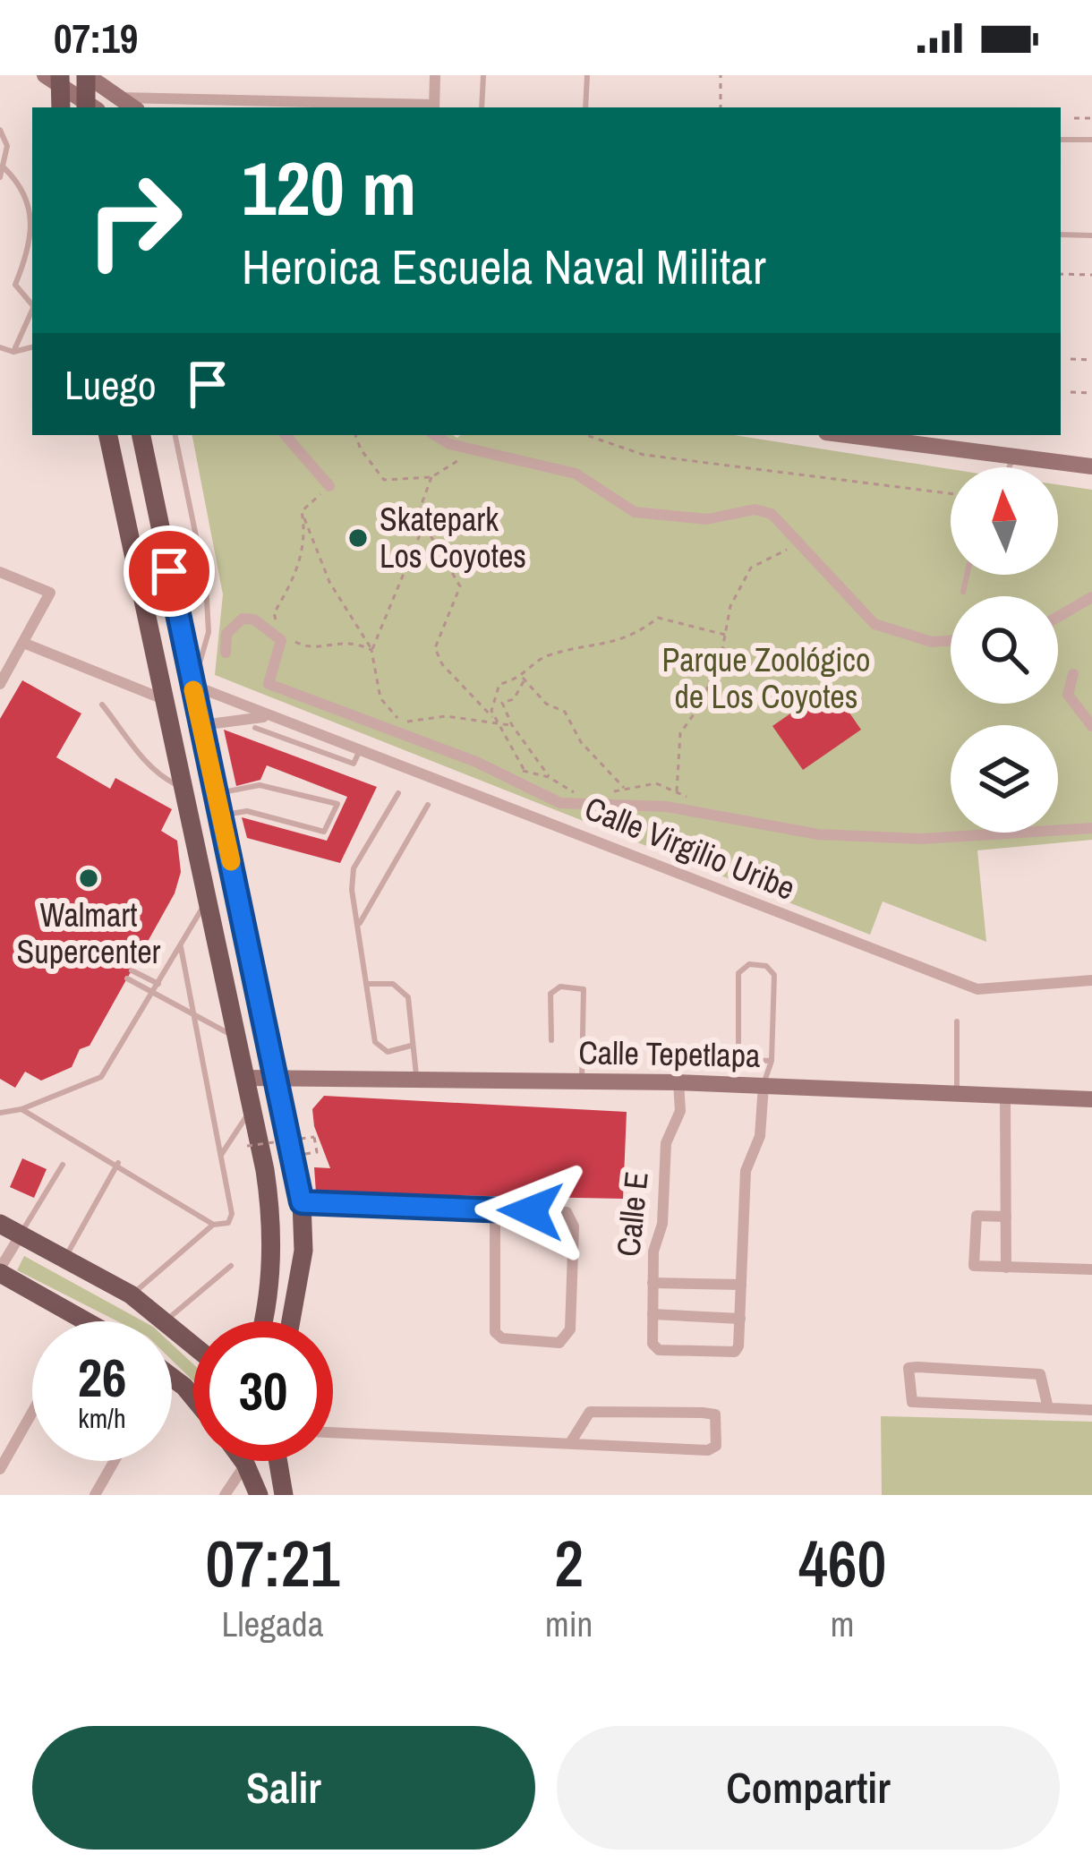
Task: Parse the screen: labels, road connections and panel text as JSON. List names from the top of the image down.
{
  "streets": {
    "street": ["Calle Virgilio Uribe", "Calle Tepetlapa", "Calle E"]
  },
  "crossings": [
    ["Calle Tepetlapa", "Calle E"]
  ],
  "parks": ["Parque Zoológico de Los Coyotes"],
  "places": ["Skatepark Los Coyotes", "Walmart Supercenter"],
  "north": "top",
  "page": {
    "status": "07:19",
    "turn": ["120 m", "Heroica Escuela Naval Militar"],
    "then": "Luego",
    "speed": "26 km/h",
    "limit": "30",
    "eta": [
      "07:21",
      "Llegada",
      "2",
      "min",
      "460",
      "m"
    ],
    "buttons": ["Salir", "Compartir"]
  }
}
